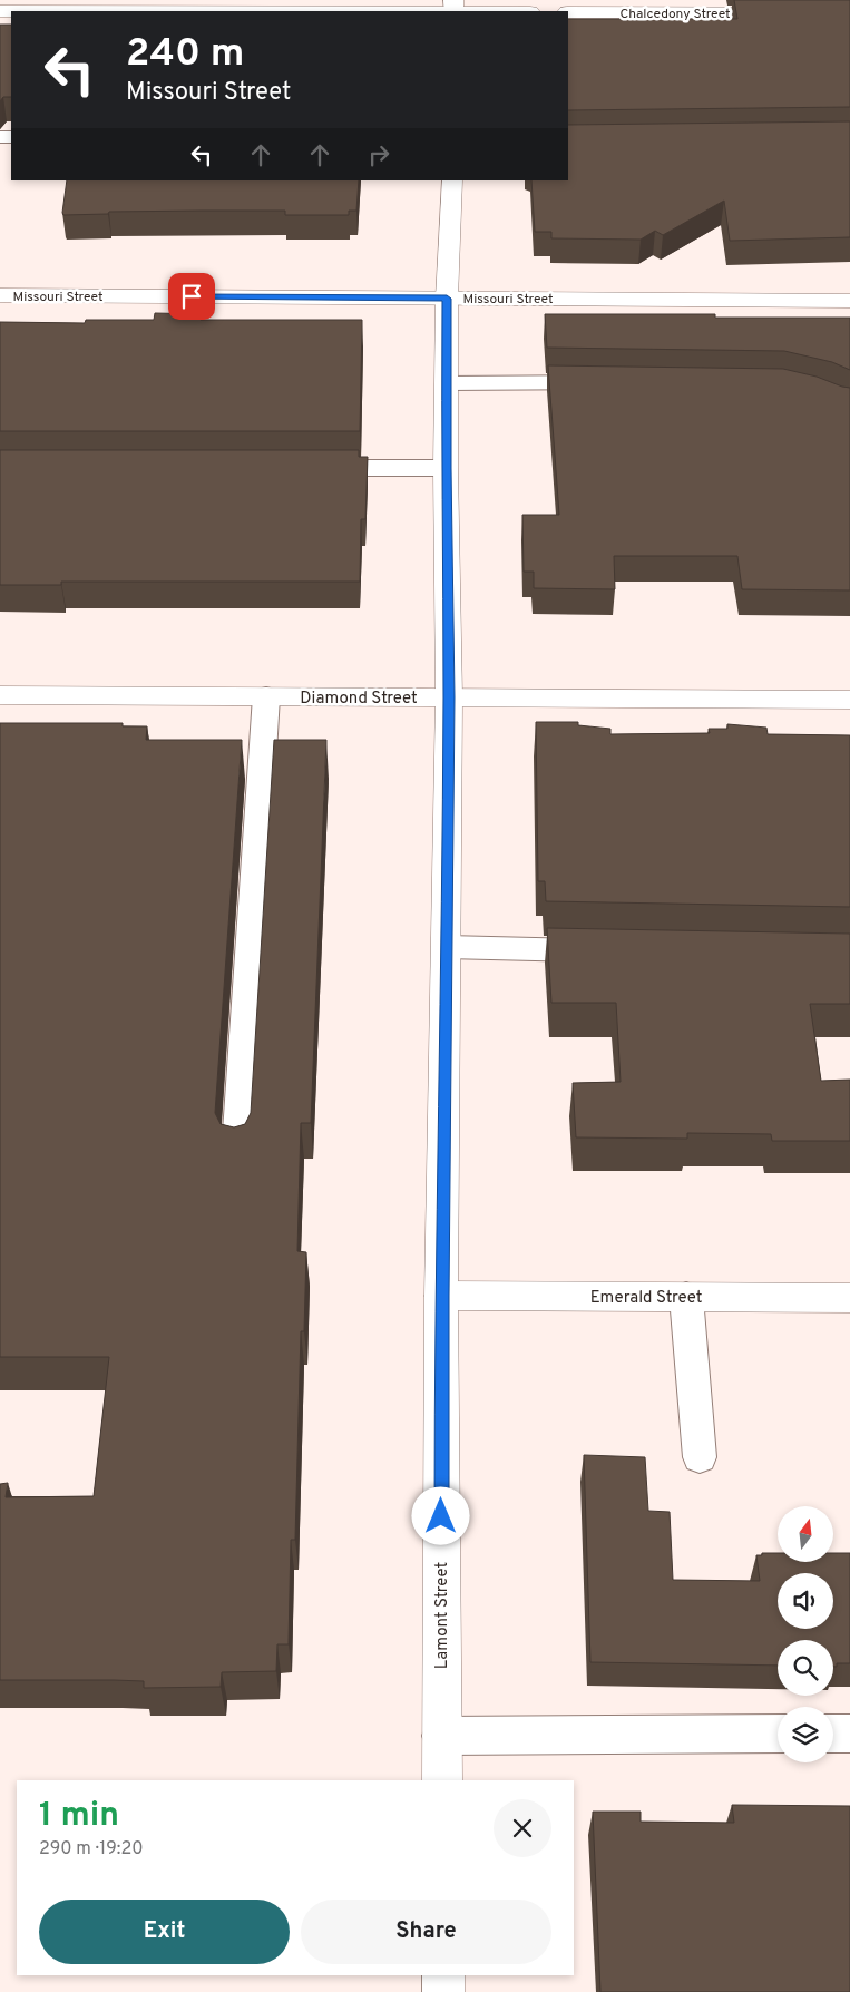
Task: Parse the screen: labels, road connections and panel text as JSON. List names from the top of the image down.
{
  "streets": {
    "street": [
      "Chalcedony Street",
      "Missouri Street",
      "Diamond Street",
      "Emerald Street",
      "Lamont Street"
    ]
  },
  "crossings": [
    ["Missouri Street", "Lamont Street"],
    ["Diamond Street", "Lamont Street"],
    ["Emerald Street", "Lamont Street"]
  ],
  "north": "top",
  "page": {
    "turn": ["240 m", "Missouri Street"],
    "heading": ["1 min", "290 m · 19:20"],
    "buttons": ["Exit", "Share"]
  }
}
